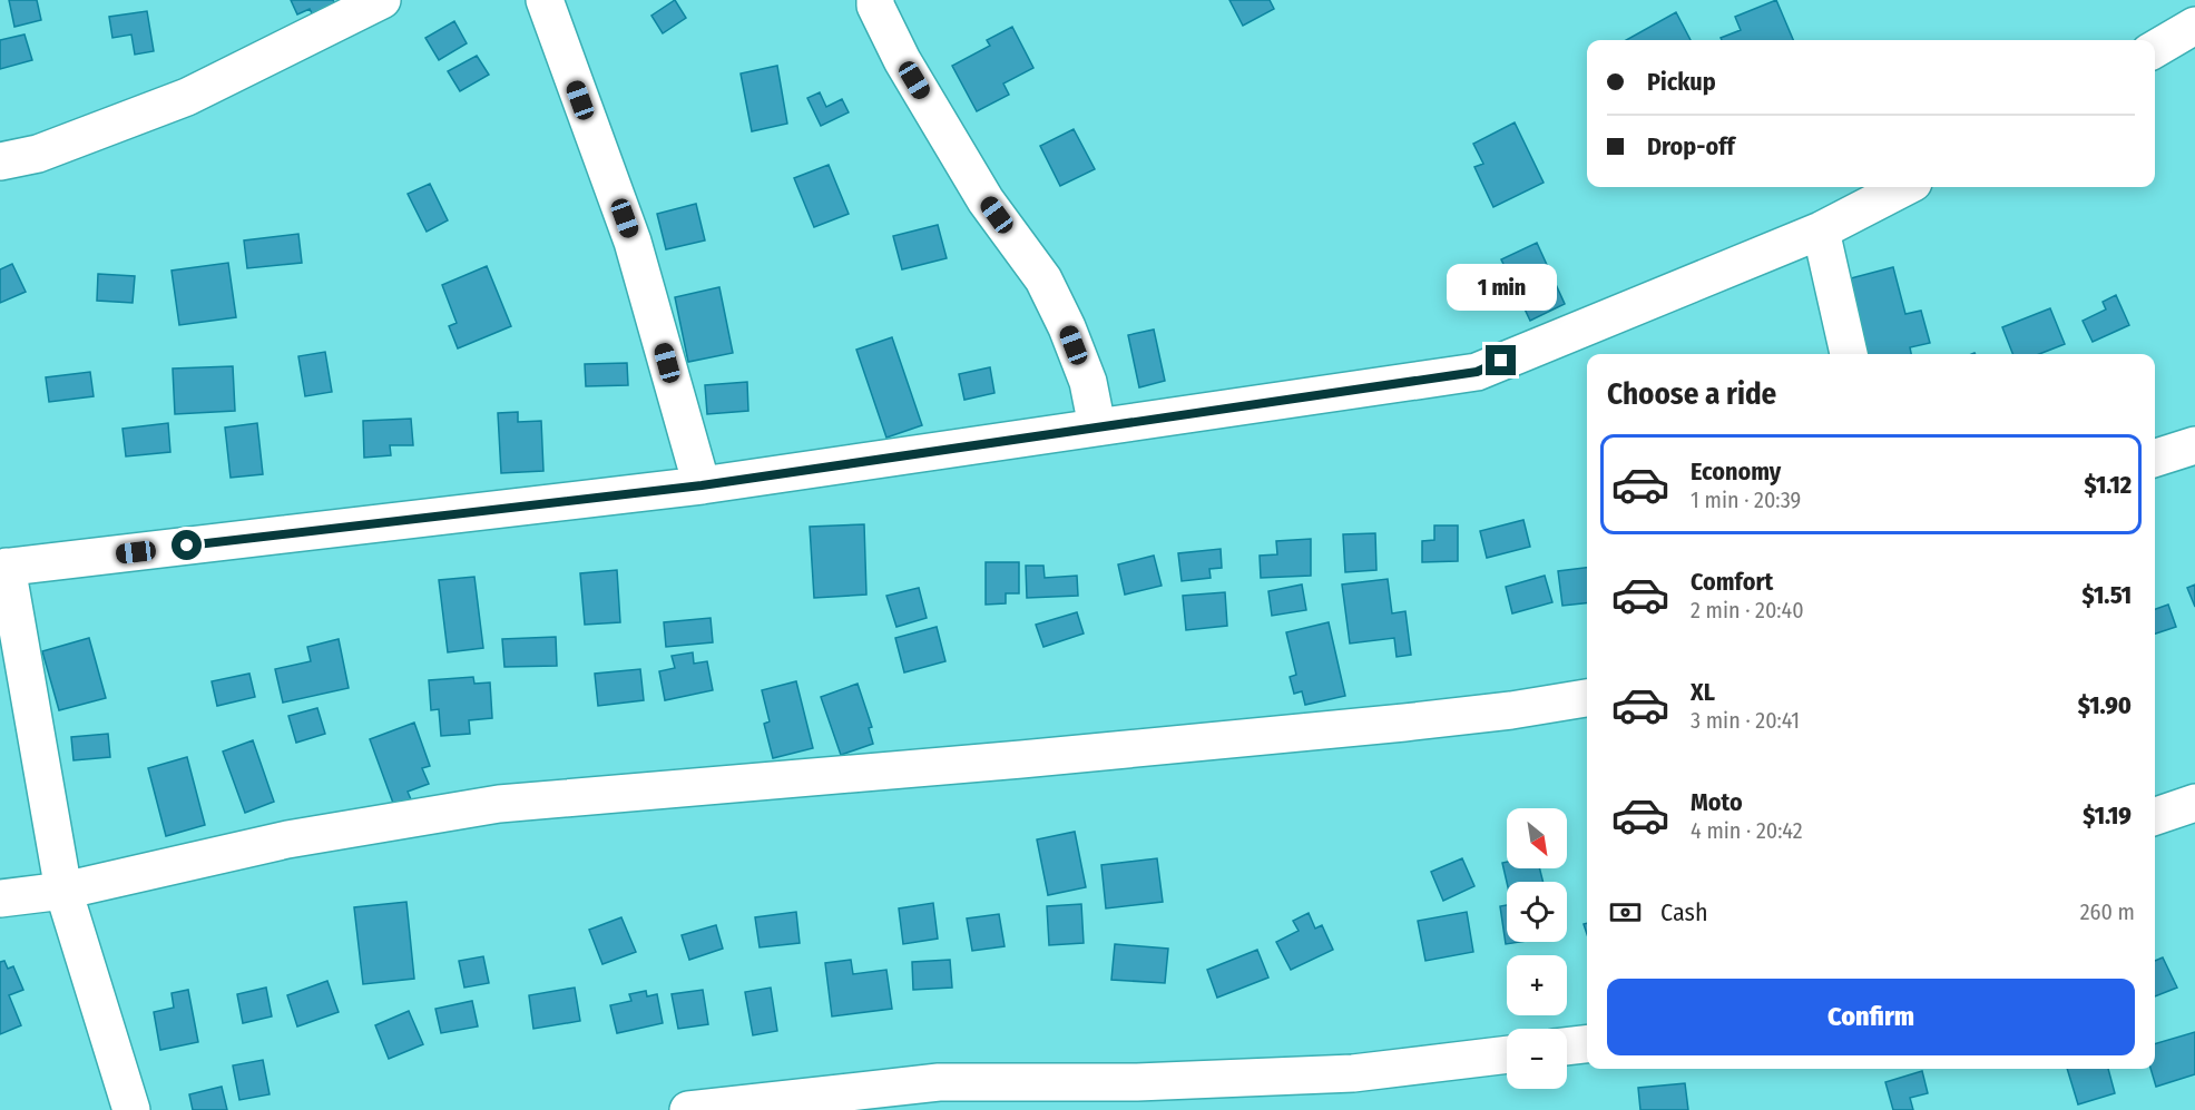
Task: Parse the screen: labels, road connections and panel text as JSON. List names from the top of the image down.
{
  "north": "bottom right",
  "page": {
    "banner": ["Pickup", "Drop-off"],
    "bubble": "1 min",
    "heading": "Choose a ride",
    "list": [
      {
        "name": "Economy",
        "note": "1 min · 20:39",
        "value": "$1.12"
      },
      {
        "name": "Comfort",
        "note": "2 min · 20:40",
        "value": "$1.51"
      },
      {
        "name": "XL",
        "note": "3 min · 20:41",
        "value": "$1.90"
      },
      {
        "name": "Moto",
        "note": "4 min · 20:42",
        "value": "$1.19"
      }
    ],
    "map_buttons": ["+", "−"],
    "pay": ["Cash", "260 m"],
    "buttons": "Confirm"
  }
}
